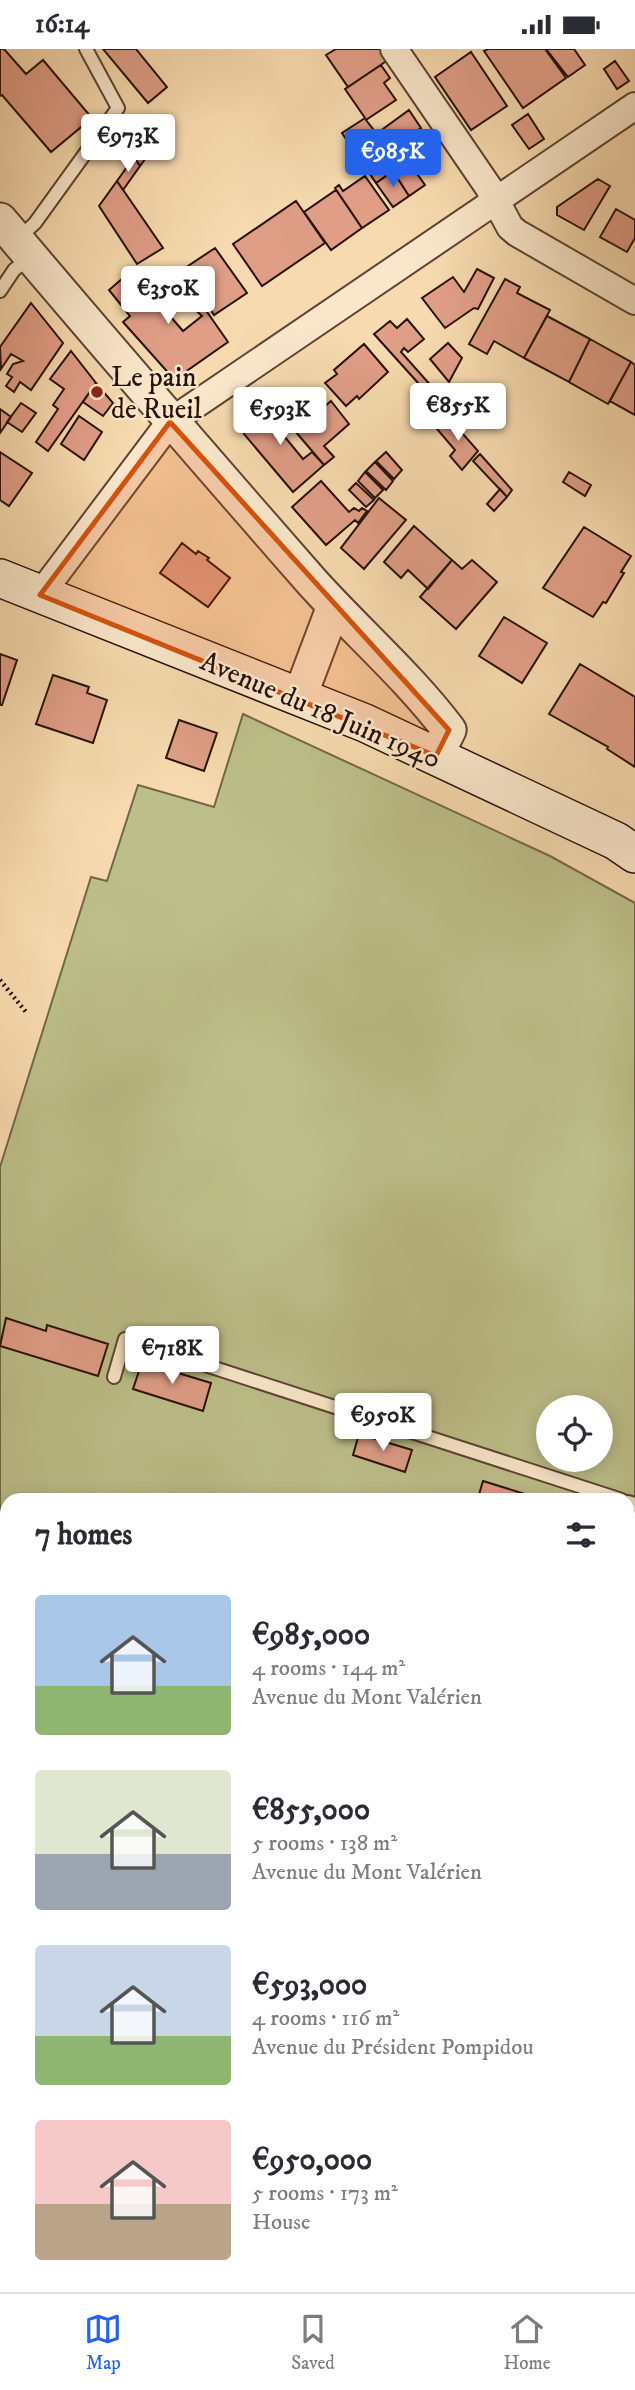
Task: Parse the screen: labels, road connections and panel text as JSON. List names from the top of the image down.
{
  "streets": {
    "main road": ["Avenue du 18 Juin 1940"]
  },
  "places": ["Le pain de Rueil"],
  "page": {
    "status": "16:14",
    "price": [
      "€973K",
      "€985K",
      "€350K",
      "€855K",
      "€593K",
      "€718K",
      "€950K"
    ],
    "heading": "7 homes",
    "list": [
      {
        "name": "€985,000",
        "note": "4 rooms · 144 m² · Avenue du Mont Valérien"
      },
      {
        "name": "€855,000",
        "note": "5 rooms · 138 m² · Avenue du Mont Valérien"
      },
      {
        "name": "€593,000",
        "note": "4 rooms · 116 m² · Avenue du Président Pompidou"
      },
      {
        "name": "€950,000",
        "note": "5 rooms · 173 m² · House"
      }
    ],
    "tabs": ["Map", "Saved", "Home"]
  }
}
